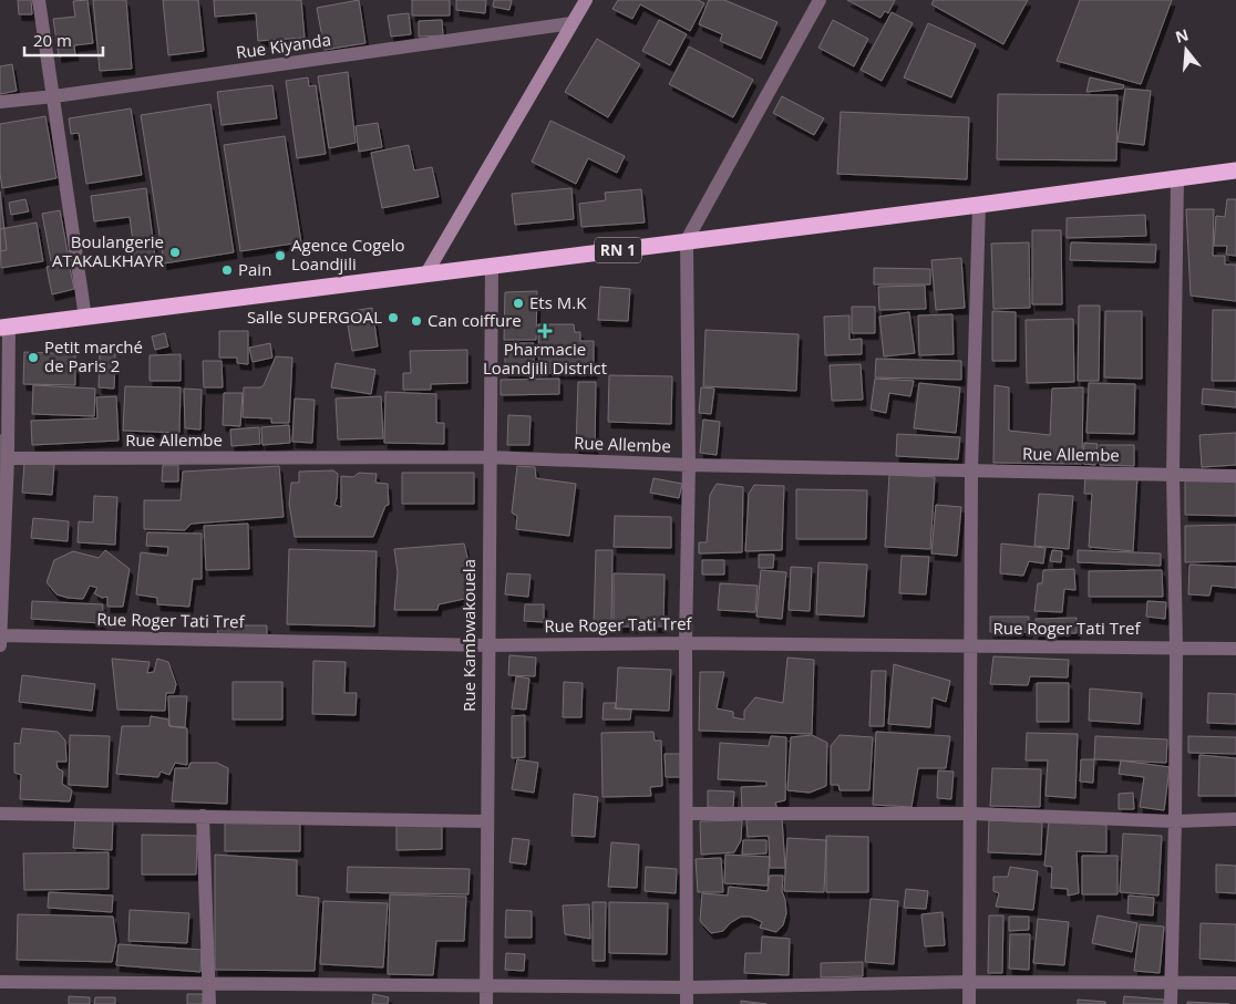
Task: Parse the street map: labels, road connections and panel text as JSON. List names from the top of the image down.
{
  "streets": {
    "highway": ["RN 1"],
    "street": [
      "Rue Kiyanda",
      "Rue Allembe",
      "Rue Roger Tati Tref",
      "Rue Kambwakouela"
    ]
  },
  "crossings": [
    ["RN 1", "Rue Kambwakouela"],
    ["Rue Allembe", "Rue Kambwakouela"],
    ["Rue Roger Tati Tref", "Rue Kambwakouela"]
  ],
  "places": {
    "other": [
      "Boulangerie ATAKALKHAYR",
      "Agence Cogelo Loandjili",
      "Pain",
      "Ets M.K",
      "Salle SUPERGOAL",
      "Can coiffure",
      "Petit marché de Paris 2"
    ],
    "health": ["Pharmacie Loandjili District"]
  },
  "scale_bar": "20 m",
  "north": "top"
}
